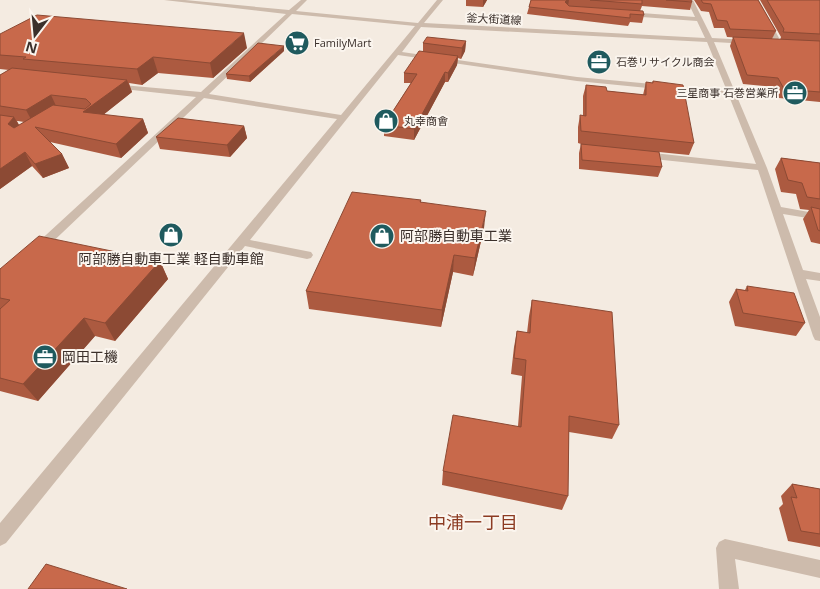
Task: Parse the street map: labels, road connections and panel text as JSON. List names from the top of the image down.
{
  "streets": {
    "street": ["釜大街道線"]
  },
  "districts": ["中浦一丁目"],
  "places": {
    "supermarket": ["FamilyMart"],
    "office": ["石巻リサイクル商会", "三星商事 石巻営業所", "岡田工機"],
    "shop": ["丸幸商會", "阿部勝自動車工業 軽自動車館", "阿部勝自動車工業"]
  },
  "north": "bottom"
}
